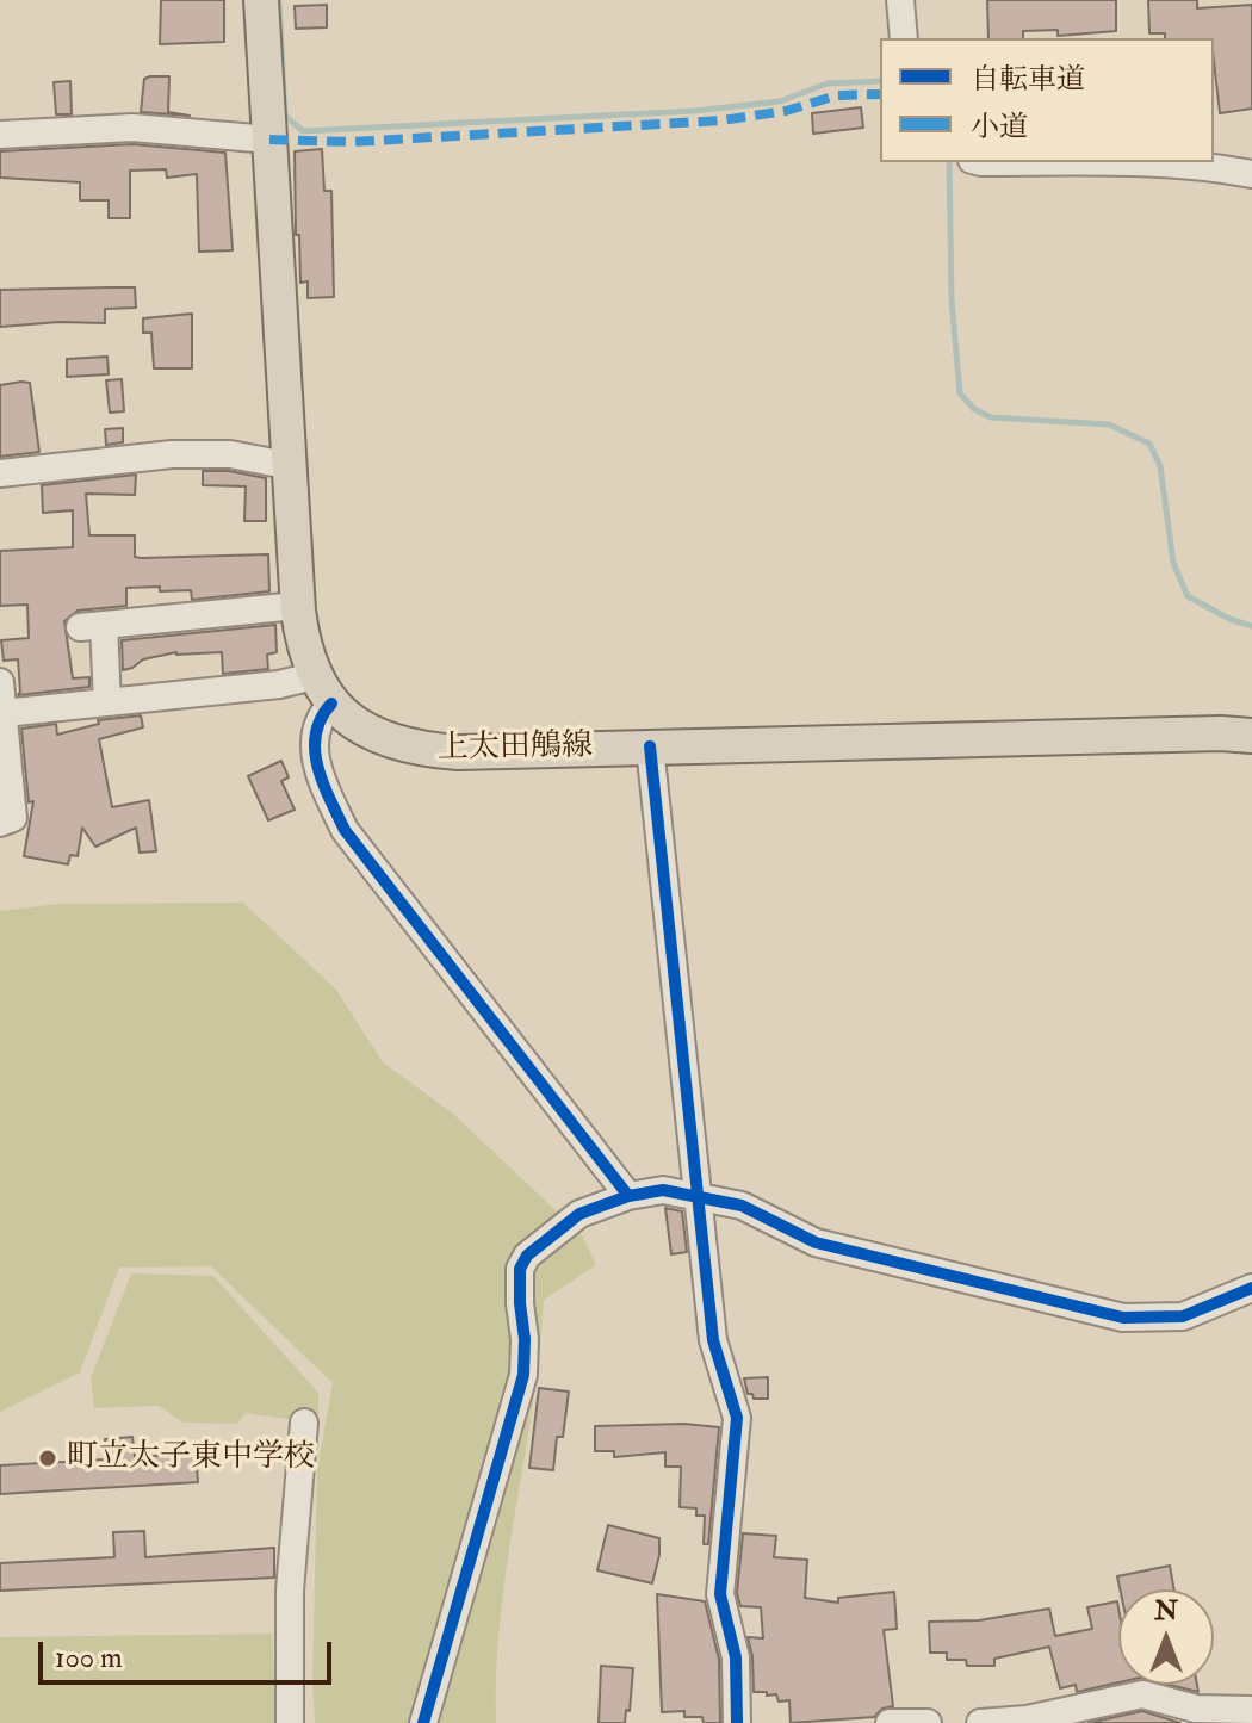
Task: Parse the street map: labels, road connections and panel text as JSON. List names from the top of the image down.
{
  "streets": {
    "main road": ["上太田鵤線"]
  },
  "places": ["町立太子東中学校"],
  "legend": ["自転車道", "小道"],
  "scale_bar": "100 m",
  "north": "top"
}
